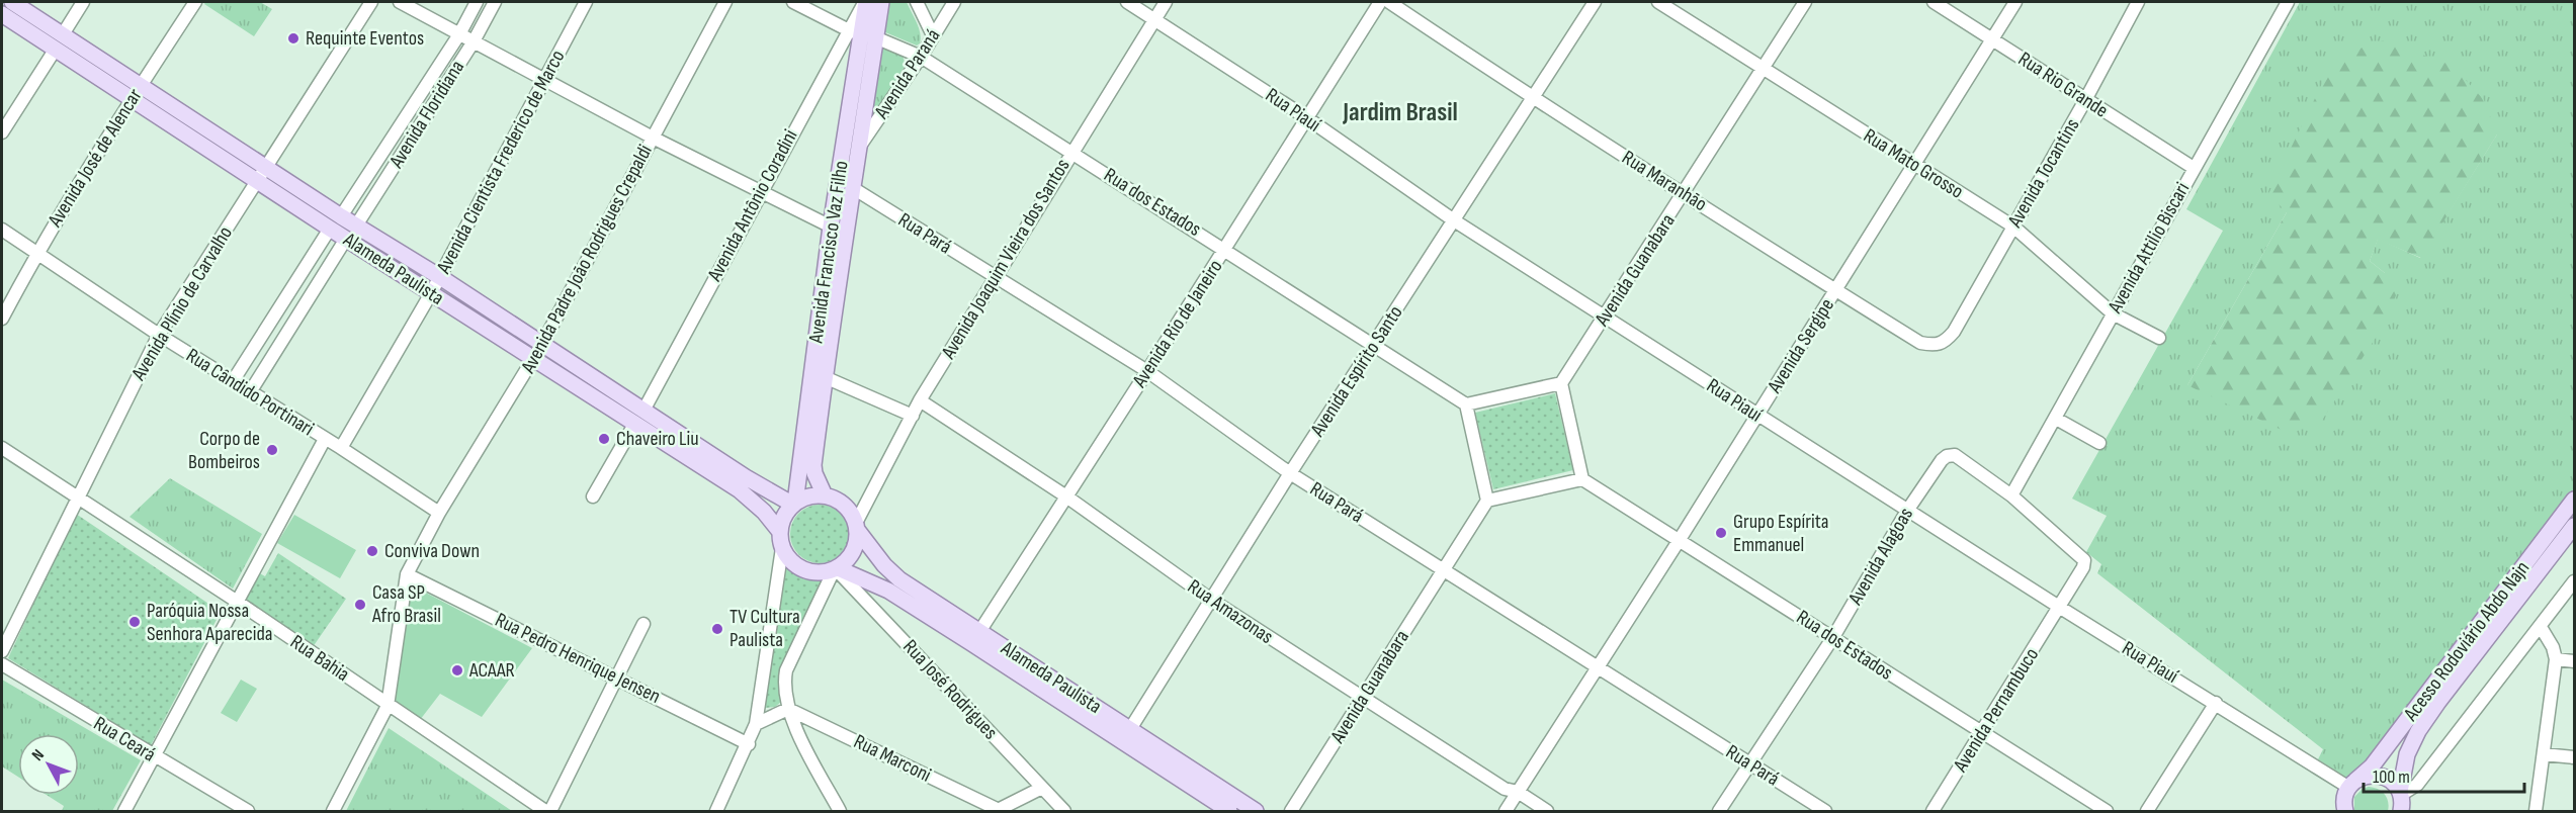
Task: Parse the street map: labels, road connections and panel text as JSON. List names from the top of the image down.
{
  "streets": {
    "main road": ["Avenida Francisco Vaz Filho", "Alameda Paulista", "Acesso Rodoviário Abdo Najn"],
    "street": [
      "Avenida Paraná",
      "Rua Rio Grande",
      "Rua Piauí",
      "Avenida Floridiana",
      "Avenida José de Alencar",
      "Avenida Cientista Frederico de Marco",
      "Rua Mato Grosso",
      "Avenida Tocantins",
      "Rua Maranhão",
      "Rua dos Estados",
      "Avenida Antônio Coradini",
      "Rua Pará",
      "Avenida Attilio Biscari",
      "Avenida Padre João Rodrigues Crepaldi",
      "Avenida Joaquim Vieira dos Santos",
      "Avenida Guanabara",
      "Avenida Plínio de Carvalho",
      "Avenida Rio de Janeiro",
      "Avenida Sergipe",
      "Avenida Espírito Santo",
      "Rua Cândido Portinari",
      "Avenida Alagoas",
      "Rua Amazonas",
      "Rua Bahia",
      "Rua Pedro Henrique Jensen",
      "Rua José Rodrigues",
      "Avenida Pernambuco",
      "Rua Ceará",
      "Rua Marconi"
    ]
  },
  "crossings": [
    ["Avenida Paraná", "Rua dos Estados"],
    ["Avenida Paraná", "Avenida Francisco Vaz Filho"],
    ["Rua Rio Grande", "Avenida Tocantins"],
    ["Rua Rio Grande", "Avenida Attilio Biscari"],
    ["Rua Rio Grande", "Avenida Sergipe"],
    ["Rua Piauí", "Avenida Joaquim Vieira dos Santos"],
    ["Rua Piauí", "Avenida Guanabara"],
    ["Rua Piauí", "Avenida Rio de Janeiro"],
    ["Rua Piauí", "Avenida Sergipe"],
    ["Rua Piauí", "Avenida Espírito Santo"],
    ["Rua Piauí", "Avenida Alagoas"],
    ["Rua Piauí", "Acesso Rodoviário Abdo Najn"],
    ["Rua Piauí", "Avenida Pernambuco"],
    ["Avenida Floridiana", "Alameda Paulista"],
    ["Avenida José de Alencar", "Alameda Paulista"],
    ["Avenida José de Alencar", "Rua Cândido Portinari"],
    ["Avenida Cientista Frederico de Marco", "Alameda Paulista"],
    ["Avenida Cientista Frederico de Marco", "Rua Cândido Portinari"],
    ["Rua Mato Grosso", "Avenida Tocantins"],
    ["Rua Mato Grosso", "Avenida Attilio Biscari"],
    ["Rua Mato Grosso", "Avenida Guanabara"],
    ["Rua Mato Grosso", "Avenida Sergipe"],
    ["Avenida Tocantins", "Rua Maranhão"],
    ["Rua Maranhão", "Avenida Guanabara"],
    ["Rua Maranhão", "Avenida Sergipe"],
    ["Rua Maranhão", "Avenida Espírito Santo"],
    ["Rua dos Estados", "Avenida Antônio Coradini"],
    ["Rua dos Estados", "Avenida Francisco Vaz Filho"],
    ["Rua dos Estados", "Avenida Joaquim Vieira dos Santos"],
    ["Rua dos Estados", "Avenida Rio de Janeiro"],
    ["Rua dos Estados", "Avenida Sergipe"],
    ["Rua dos Estados", "Avenida Espírito Santo"],
    ["Rua dos Estados", "Avenida Alagoas"],
    ["Rua dos Estados", "Avenida Pernambuco"],
    ["Avenida Antônio Coradini", "Avenida Francisco Vaz Filho"],
    ["Avenida Antônio Coradini", "Alameda Paulista"],
    ["Rua Pará", "Avenida Francisco Vaz Filho"],
    ["Rua Pará", "Avenida Joaquim Vieira dos Santos"],
    ["Rua Pará", "Avenida Guanabara"],
    ["Rua Pará", "Avenida Rio de Janeiro"],
    ["Rua Pará", "Avenida Sergipe"],
    ["Rua Pará", "Avenida Espírito Santo"],
    ["Rua Pará", "Avenida Alagoas"],
    ["Avenida Attilio Biscari", "Avenida Alagoas"],
    ["Avenida Francisco Vaz Filho", "Avenida Joaquim Vieira dos Santos"],
    ["Avenida Francisco Vaz Filho", "Alameda Paulista"],
    ["Avenida Francisco Vaz Filho", "Rua José Rodrigues"],
    ["Avenida Padre João Rodrigues Crepaldi", "Alameda Paulista"],
    ["Avenida Padre João Rodrigues Crepaldi", "Rua Cândido Portinari"],
    ["Avenida Padre João Rodrigues Crepaldi", "Rua Bahia"],
    ["Avenida Padre João Rodrigues Crepaldi", "Rua Pedro Henrique Jensen"],
    ["Avenida Joaquim Vieira dos Santos", "Alameda Paulista"],
    ["Avenida Joaquim Vieira dos Santos", "Rua Amazonas"],
    ["Avenida Joaquim Vieira dos Santos", "Rua José Rodrigues"],
    ["Alameda Paulista", "Avenida Plínio de Carvalho"],
    ["Alameda Paulista", "Avenida Rio de Janeiro"],
    ["Alameda Paulista", "Avenida Espírito Santo"],
    ["Alameda Paulista", "Rua José Rodrigues"],
    ["Avenida Guanabara", "Rua Amazonas"],
    ["Avenida Plínio de Carvalho", "Rua Cândido Portinari"],
    ["Avenida Plínio de Carvalho", "Rua Bahia"],
    ["Avenida Rio de Janeiro", "Rua Amazonas"],
    ["Avenida Sergipe", "Rua Amazonas"],
    ["Avenida Espírito Santo", "Rua Amazonas"]
  ],
  "districts": ["Jardim Brasil"],
  "places": [
    "Requinte Eventos",
    "Chaveiro Liu",
    "Corpo de Bombeiros",
    "Grupo Espírita Emmanuel",
    "Conviva Down",
    "Casa SP Afro Brasil",
    "Paróquia Nossa Senhora Aparecida",
    "TV Cultura Paulista",
    "ACAAR"
  ],
  "scale_bar": "100 m",
  "north": "top left"
}
